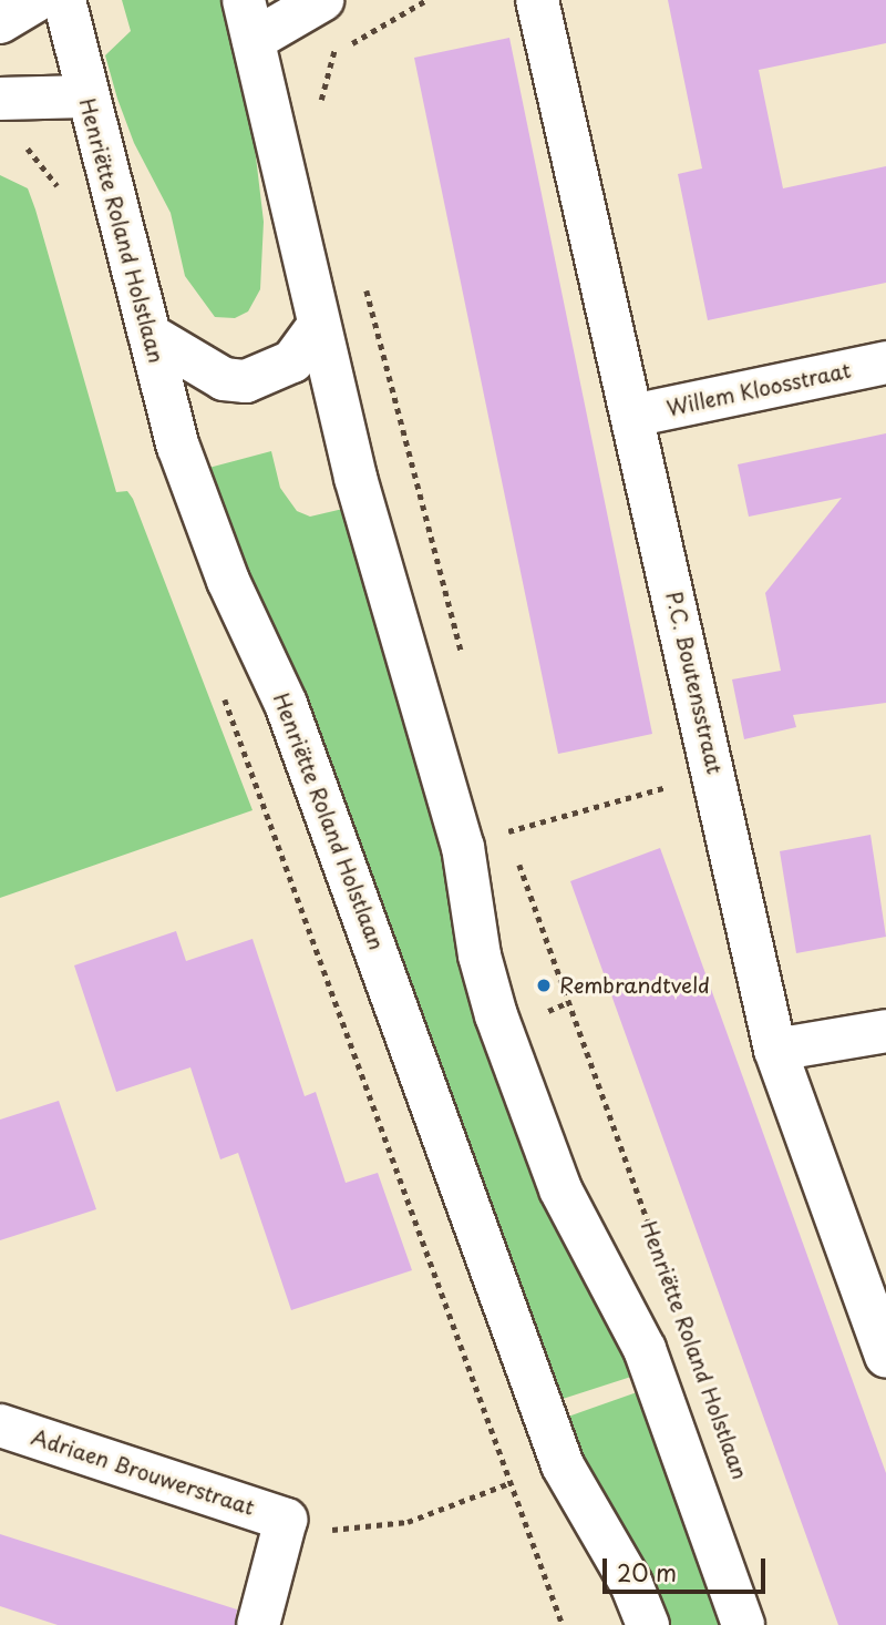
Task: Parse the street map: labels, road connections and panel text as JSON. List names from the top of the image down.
{
  "streets": {
    "main road": [
      "Henriëtte Roland Holstlaan",
      "Willem Kloosstraat",
      "P.C. Boutensstraat",
      "Adriaen Brouwerstraat"
    ]
  },
  "crossings": [
    ["Willem Kloosstraat", "P.C. Boutensstraat"]
  ],
  "places": ["Rembrandtveld"],
  "scale_bar": "20 m"
}
